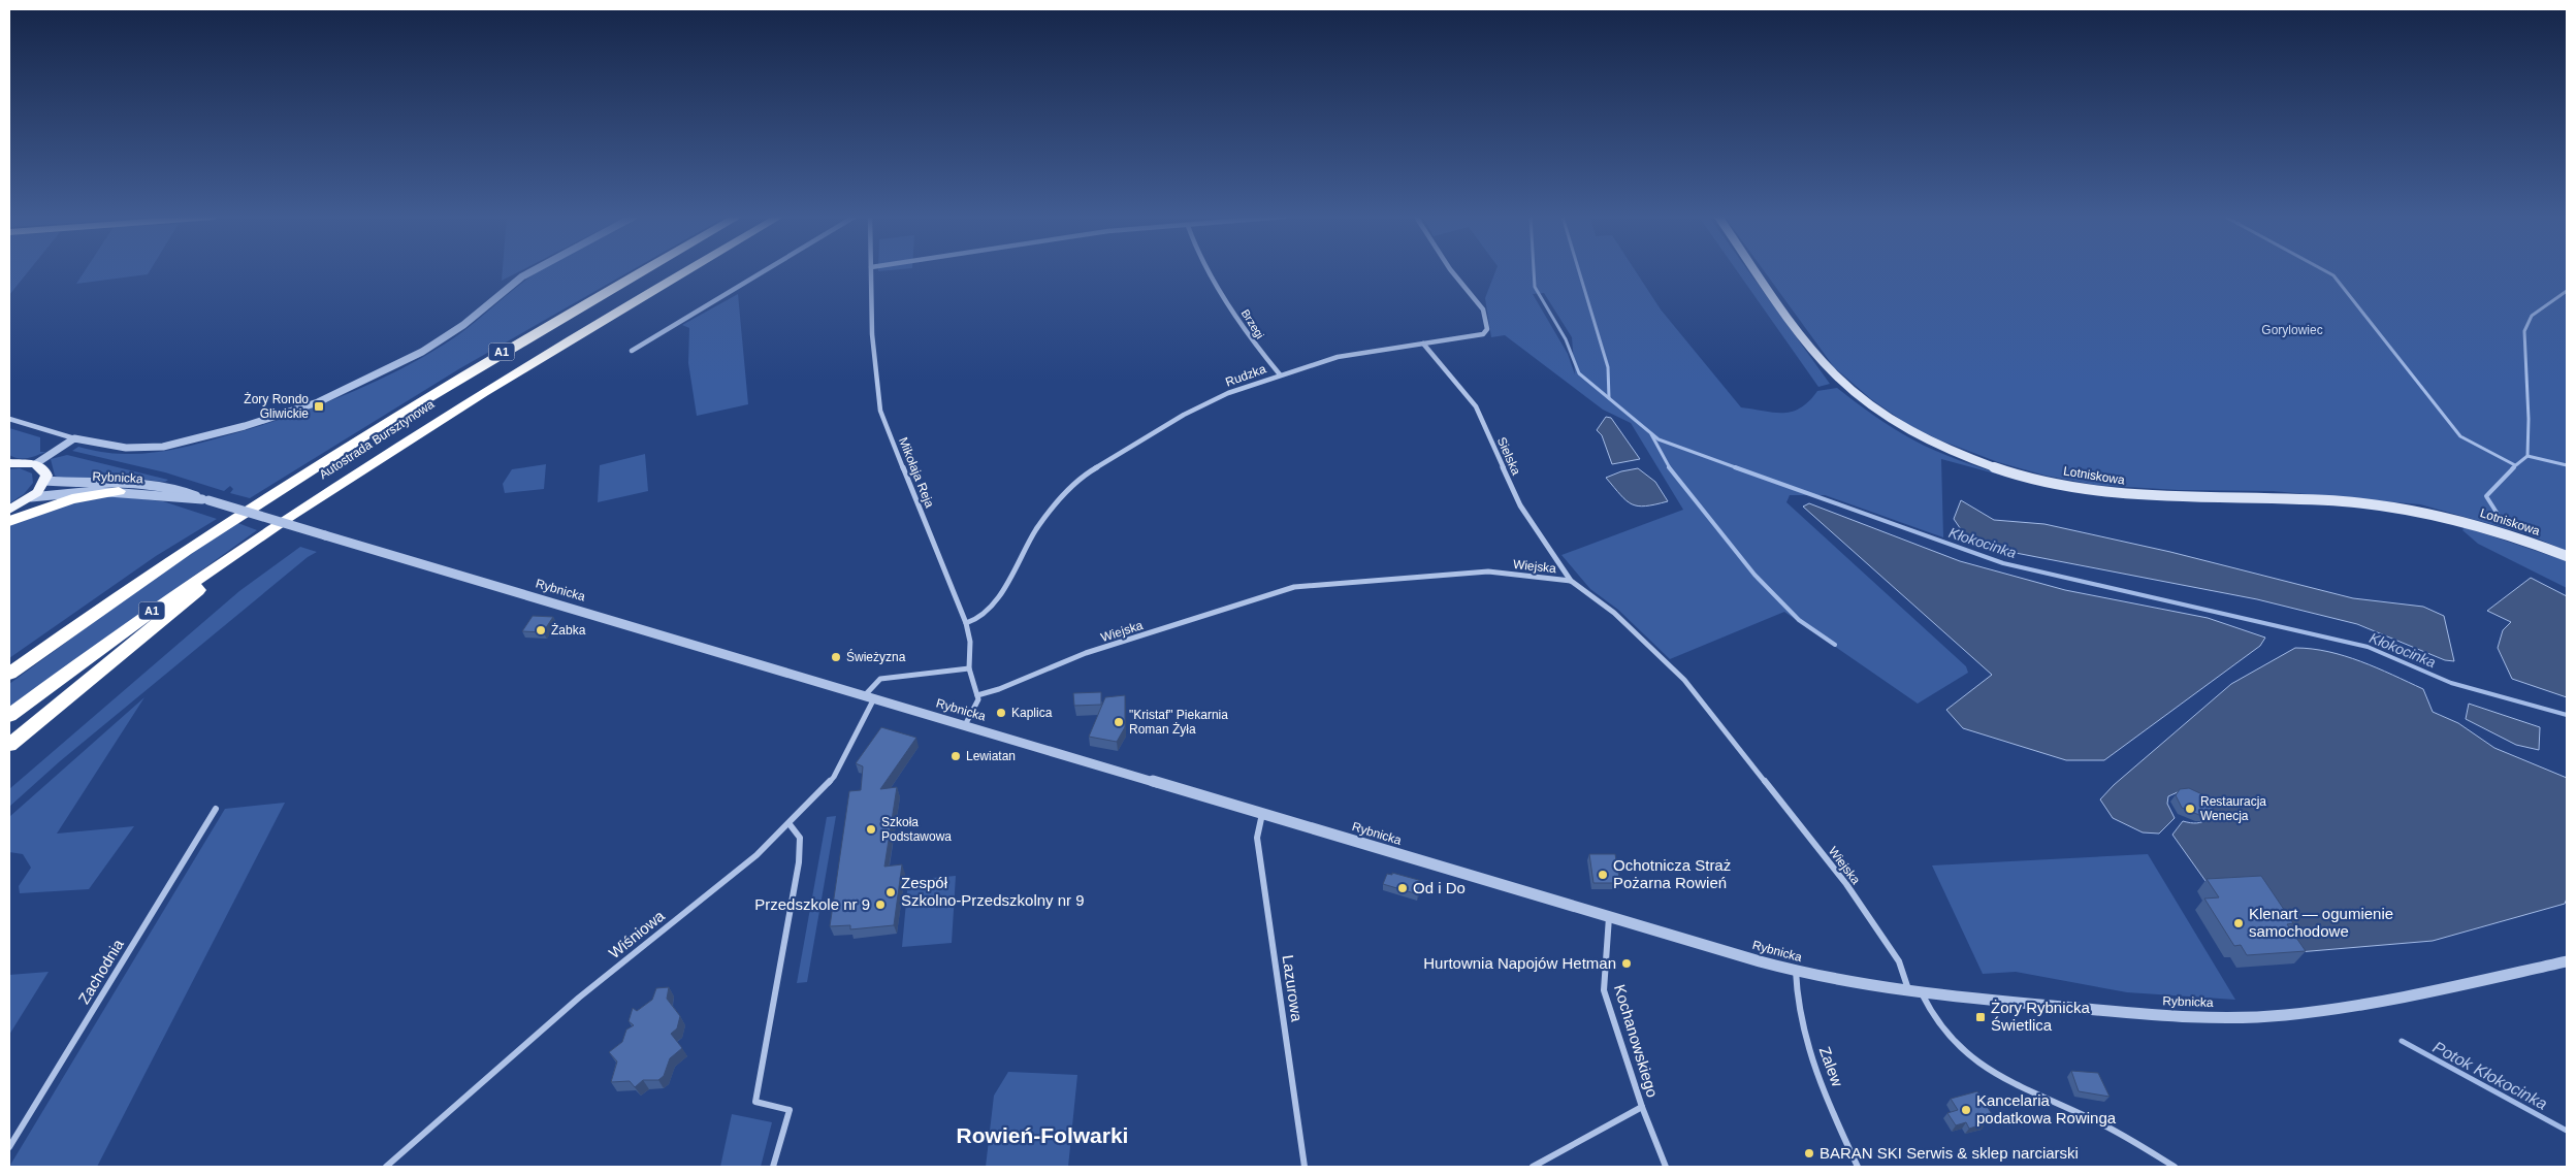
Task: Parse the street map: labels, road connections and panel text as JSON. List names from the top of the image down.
{
  "streets": {
    "highway": ["A1", "Autostrada Bursztynowa"],
    "main road": ["Lotniskowa"],
    "street": [
      "Brzegi",
      "Rudzka",
      "Sielska",
      "Mikołaja Reja",
      "Rybnicka",
      "Wiejska",
      "Wiśniowa",
      "Zachodnia",
      "Lazurowa",
      "Kochanowskiego",
      "Zalew"
    ]
  },
  "crossings": [
    ["Brzegi", "Rudzka"],
    ["Rudzka", "Sielska"],
    ["Rudzka", "Mikołaja Reja"],
    ["Sielska", "Wiejska"],
    ["Mikołaja Reja", "Wiejska"],
    ["Mikołaja Reja", "Wiśniowa"],
    ["Rybnicka", "Wiejska"],
    ["Rybnicka", "Wiśniowa"],
    ["Rybnicka", "Lazurowa"],
    ["Rybnicka", "Kochanowskiego"],
    ["Rybnicka", "Zalew"]
  ],
  "districts": ["Rowień-Folwarki"],
  "water": ["Kłokocinka", "Potok Kłokocinka"],
  "parks": ["Gorylowiec"],
  "places": {
    "transit": ["Żory Rondo Gliwickie", "Żory Rybnicka Świetlica"],
    "other": [
      "Żabka",
      "Świeżyzna",
      "Kaplica",
      "\"Kristaf\" Piekarnia Roman Żyła",
      "Lewiatan",
      "Restauracja Wenecja",
      "Szkoła Podstawowa",
      "Ochotnicza Straż Pożarna Rowień",
      "Od i Do",
      "Zespół Szkolno-Przedszkolny nr 9",
      "Przedszkole nr 9",
      "Klenart — ogumienie samochodowe",
      "Hurtownia Napojów Hetman",
      "Kancelaria podatkowa Rowinga",
      "BARAN SKI Serwis & sklep narciarski"
    ]
  }
}
